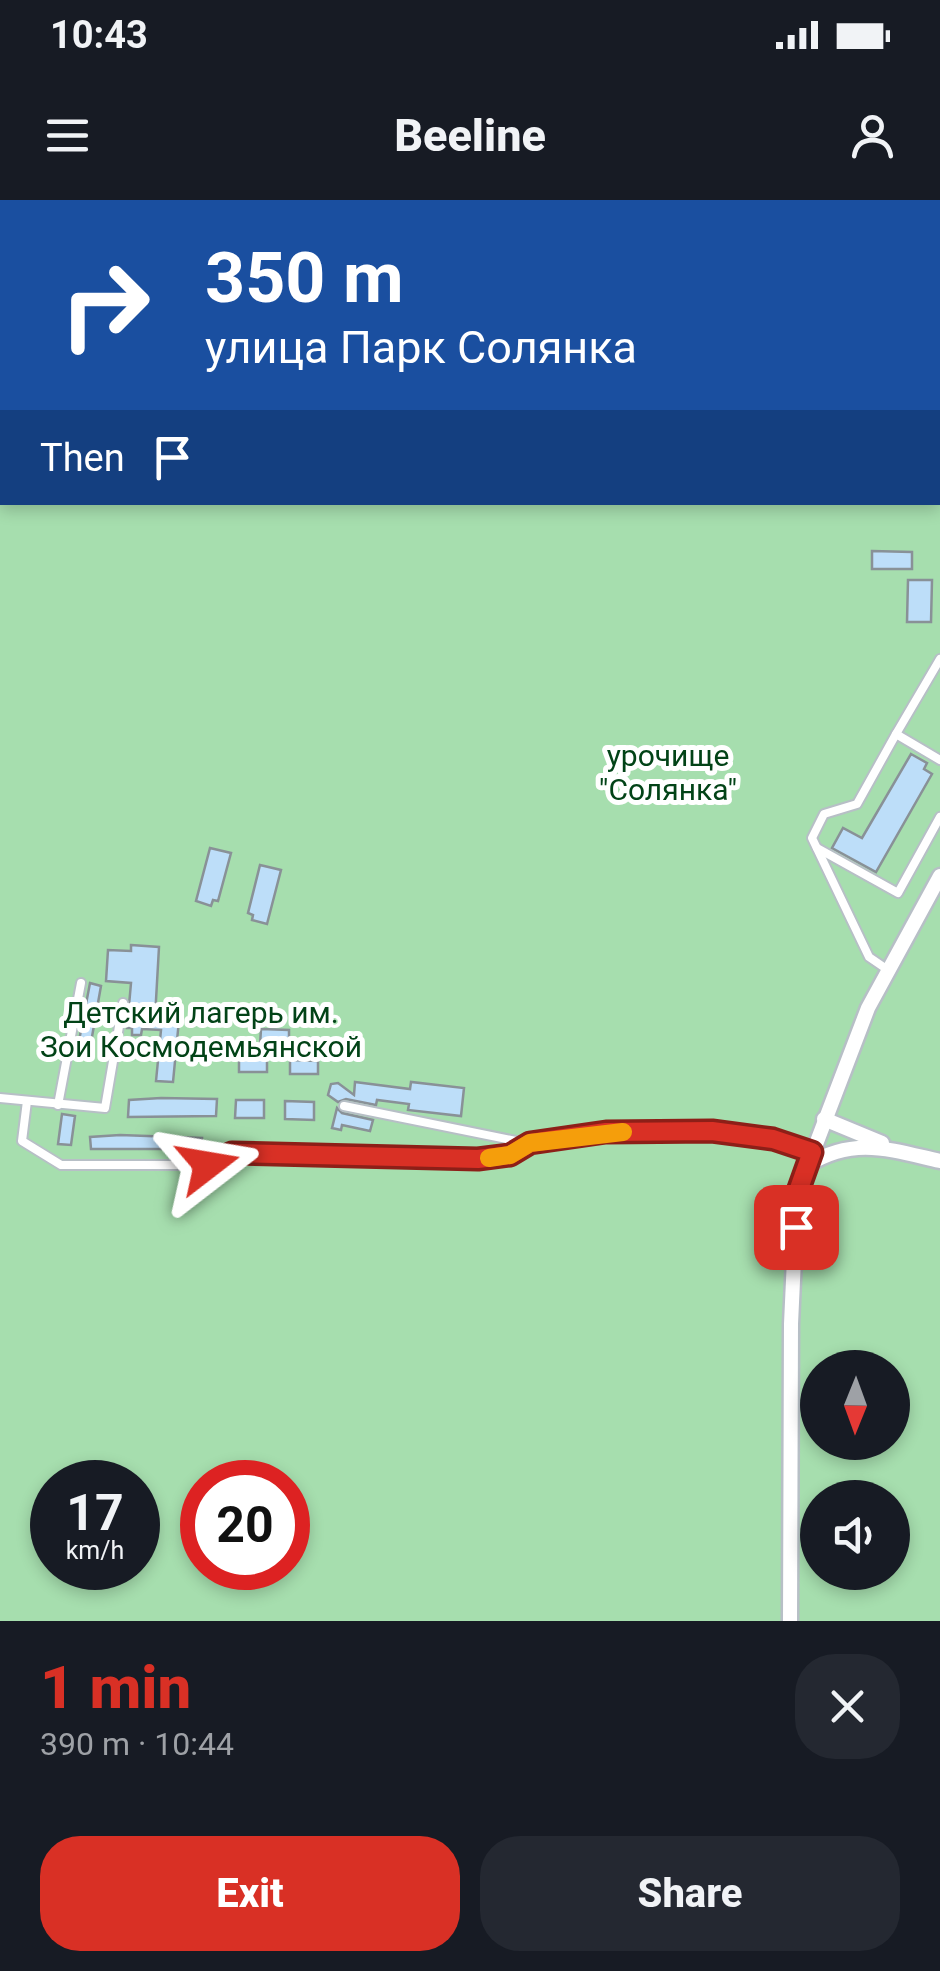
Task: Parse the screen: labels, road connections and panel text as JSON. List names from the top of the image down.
{
  "parks": ["урочище \"Солянка\"", "Детский лагерь им. Зои Космодемьянской"],
  "north": "bottom",
  "page": {
    "status": "10:43",
    "header": "Beeline",
    "turn": ["350 m", "улица Парк Солянка"],
    "then": "Then",
    "speed": "17 km/h",
    "limit": "20",
    "heading": ["1 min", "390 m · 10:44"],
    "buttons": ["Exit", "Share"]
  }
}
